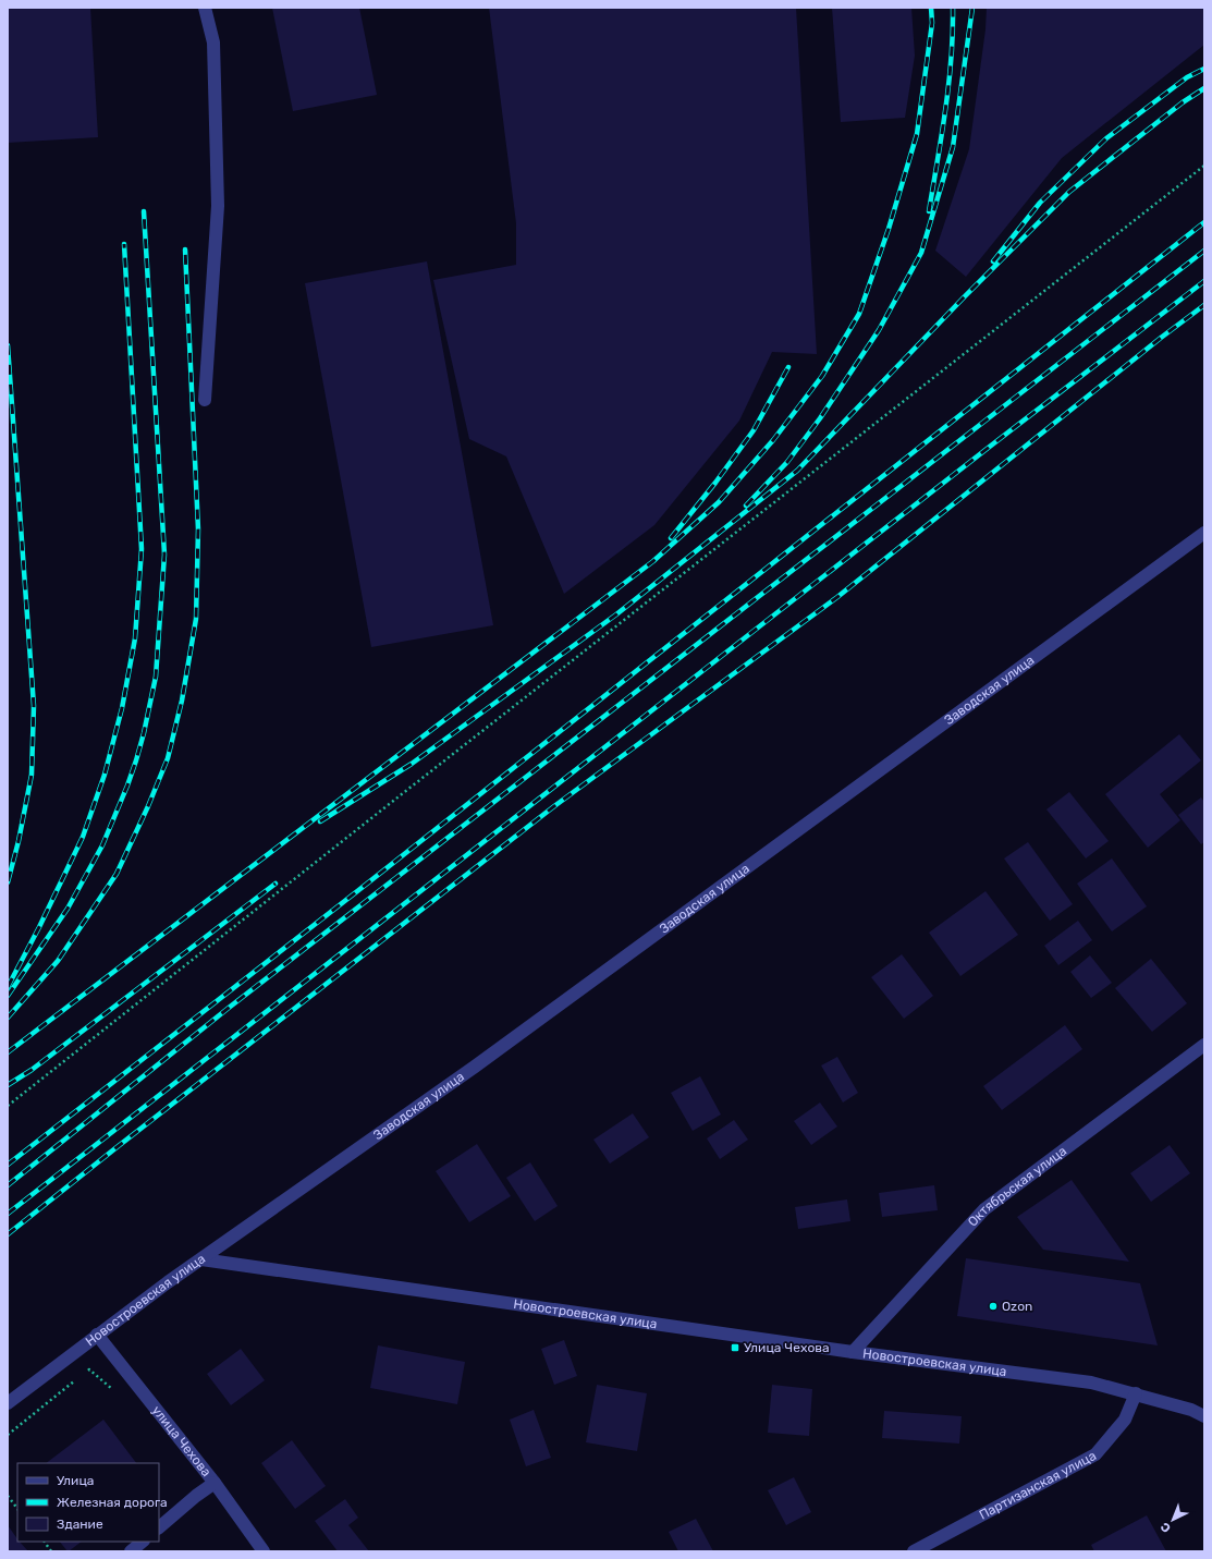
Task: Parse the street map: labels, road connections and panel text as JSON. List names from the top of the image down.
{
  "streets": {
    "street": [
      "Заводская улица",
      "Октябрьская улица",
      "Новостроевская улица",
      "улица Чехова",
      "Партизанская улица"
    ]
  },
  "crossings": [
    ["Заводская улица", "Новостроевская улица"],
    ["Октябрьская улица", "Новостроевская улица"],
    ["Новостроевская улица", "улица Чехова"],
    ["Новостроевская улица", "Партизанская улица"]
  ],
  "places": {
    "other": ["Ozon"],
    "transit": ["Улица Чехова"]
  },
  "legend": ["Улица", "Железная дорога", "Здание"],
  "north": "bottom left"
}
